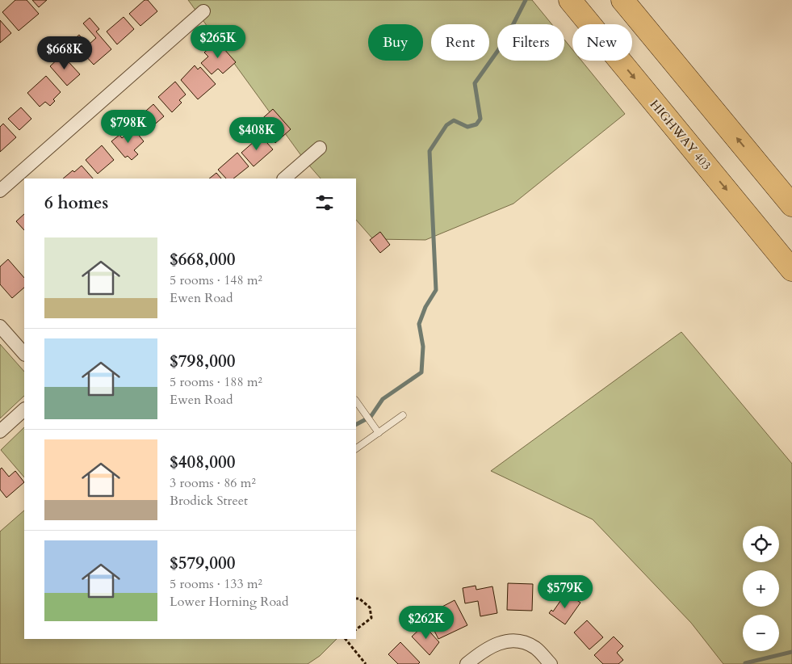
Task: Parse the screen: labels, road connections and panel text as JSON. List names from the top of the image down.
{
  "streets": {
    "highway": ["HIGHWAY 403"]
  },
  "page": {
    "chip": [
      "Buy",
      "Rent",
      "Filters",
      "New"
    ],
    "price": [
      "$265K",
      "$668K",
      "$798K",
      "$408K",
      "$579K",
      "$262K"
    ],
    "heading": "6 homes",
    "list": [
      {
        "name": "$668,000",
        "note": "5 rooms · 148 m² · Ewen Road"
      },
      {
        "name": "$798,000",
        "note": "5 rooms · 188 m² · Ewen Road"
      },
      {
        "name": "$408,000",
        "note": "3 rooms · 86 m² · Brodick Street"
      },
      {
        "name": "$579,000",
        "note": "5 rooms · 133 m² · Lower Horning Road"
      }
    ],
    "map_buttons": ["+", "−"]
  }
}
